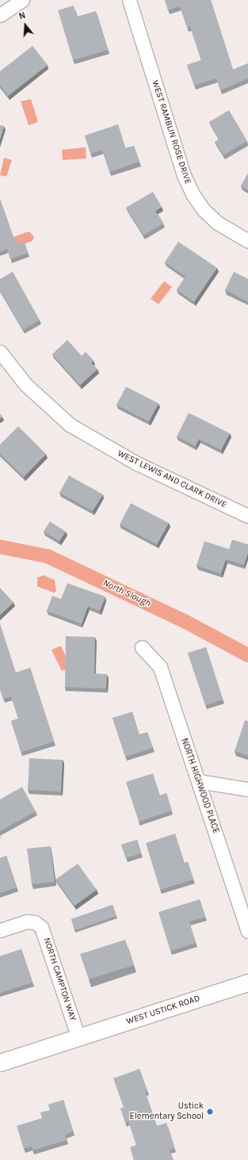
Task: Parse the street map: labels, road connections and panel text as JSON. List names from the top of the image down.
{
  "streets": {
    "main road": ["WEST USTICK ROAD"],
    "street": [
      "WEST RAMBLIN ROSE DRIVE",
      "WEST LEWIS AND CLARK DRIVE",
      "NORTH HIGHWOOD PLACE",
      "NORTH CAMPTON WAY"
    ]
  },
  "crossings": [
    ["NORTH CAMPTON WAY", "WEST USTICK ROAD"]
  ],
  "water": ["North Slough"],
  "places": ["Ustick Elementary School"],
  "north": "top"
}
